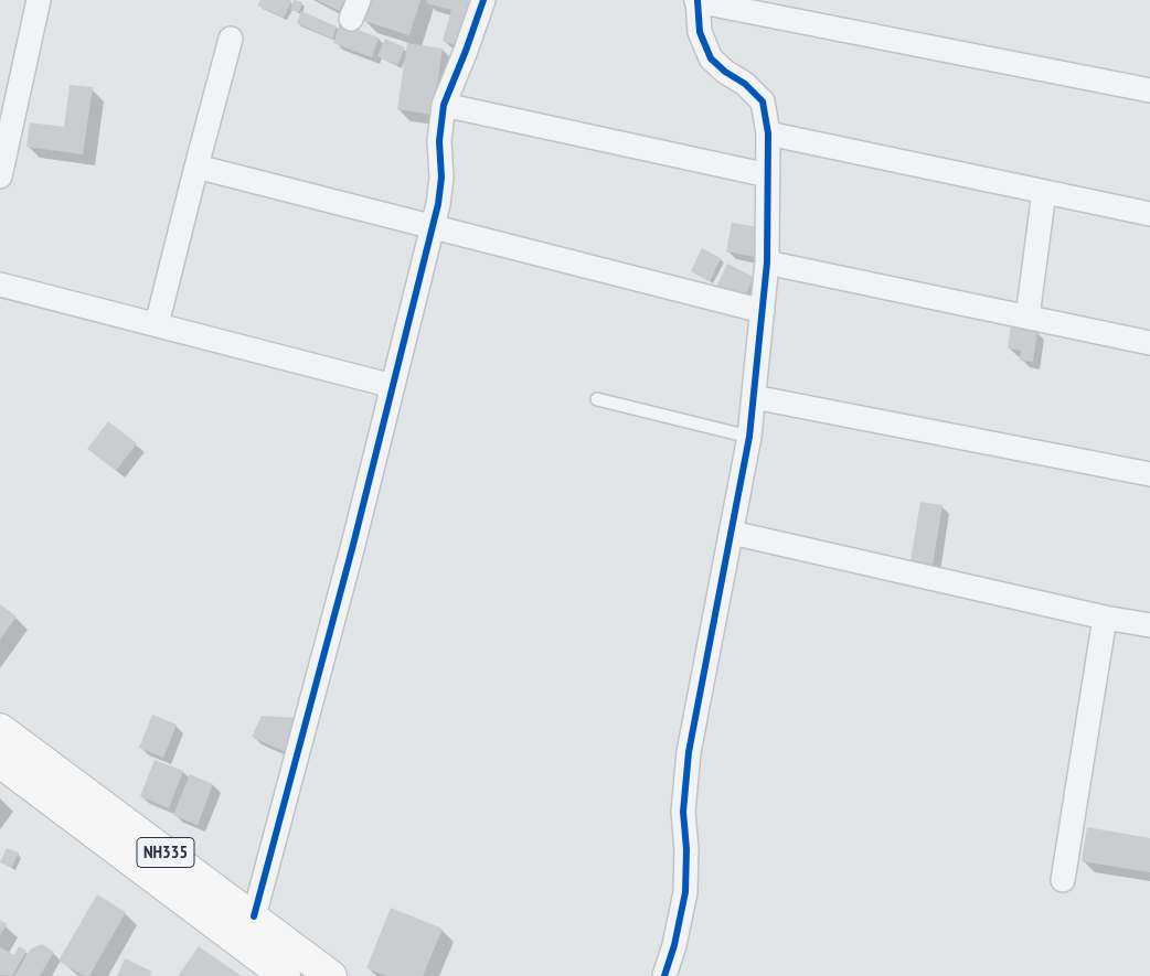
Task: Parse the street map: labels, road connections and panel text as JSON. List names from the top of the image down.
{
  "streets": {
    "highway": ["NH335"]
  }
}
